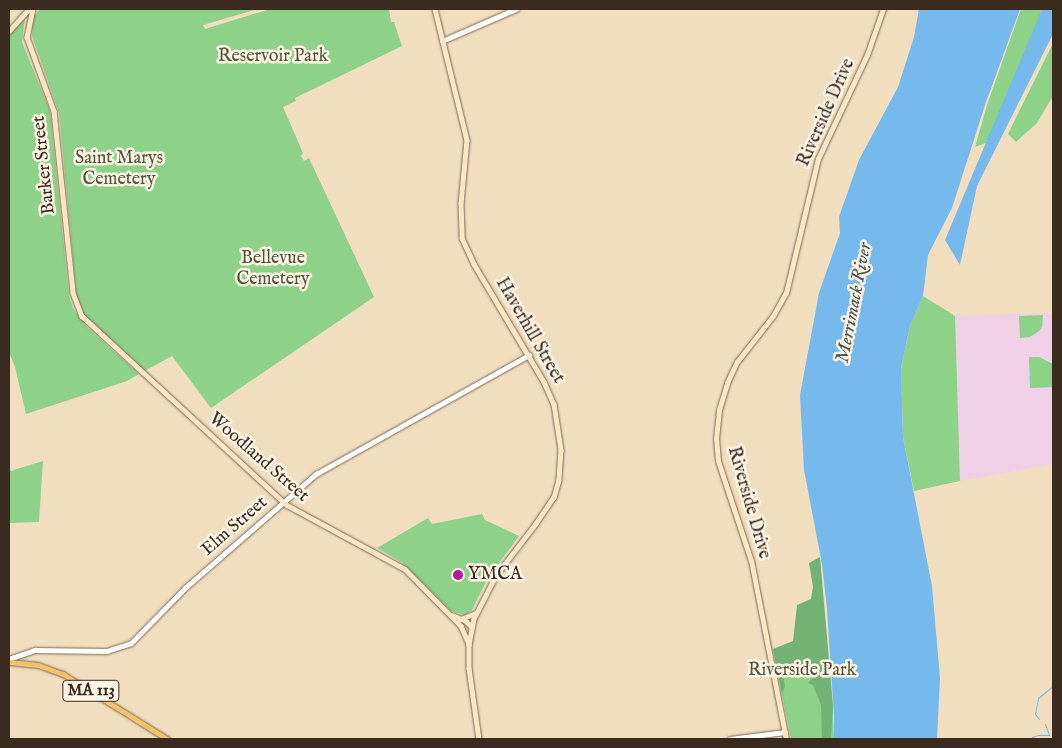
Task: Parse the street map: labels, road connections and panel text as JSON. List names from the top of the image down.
{
  "streets": {
    "main road": [
      "Riverside Drive",
      "Barker Street",
      "Haverhill Street",
      "Woodland Street",
      "MA 113"
    ],
    "street": ["Elm Street"]
  },
  "crossings": [
    ["Barker Street", "Woodland Street"],
    ["Haverhill Street", "Woodland Street"],
    ["Haverhill Street", "Elm Street"],
    ["Woodland Street", "Elm Street"],
    ["Elm Street", "MA 113"]
  ],
  "water": ["Merrimack River"],
  "parks": [
    "Reservoir Park",
    "Saint Marys Cemetery",
    "Bellevue Cemetery",
    "Riverside Park"
  ],
  "places": ["YMCA"]
}
